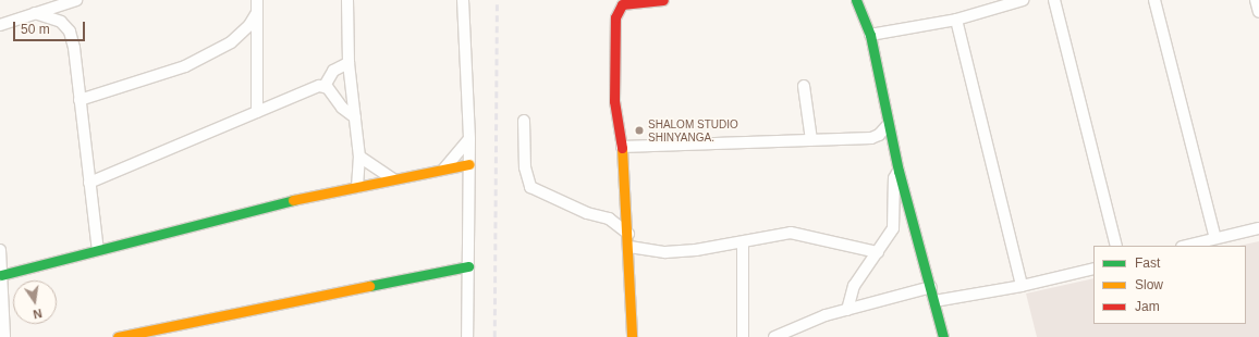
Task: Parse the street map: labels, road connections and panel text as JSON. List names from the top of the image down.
{
  "places": ["SHALOM STUDIO SHINYANGA."],
  "legend": ["Fast", "Slow", "Jam"],
  "scale_bar": "50 m",
  "north": "bottom"
}
